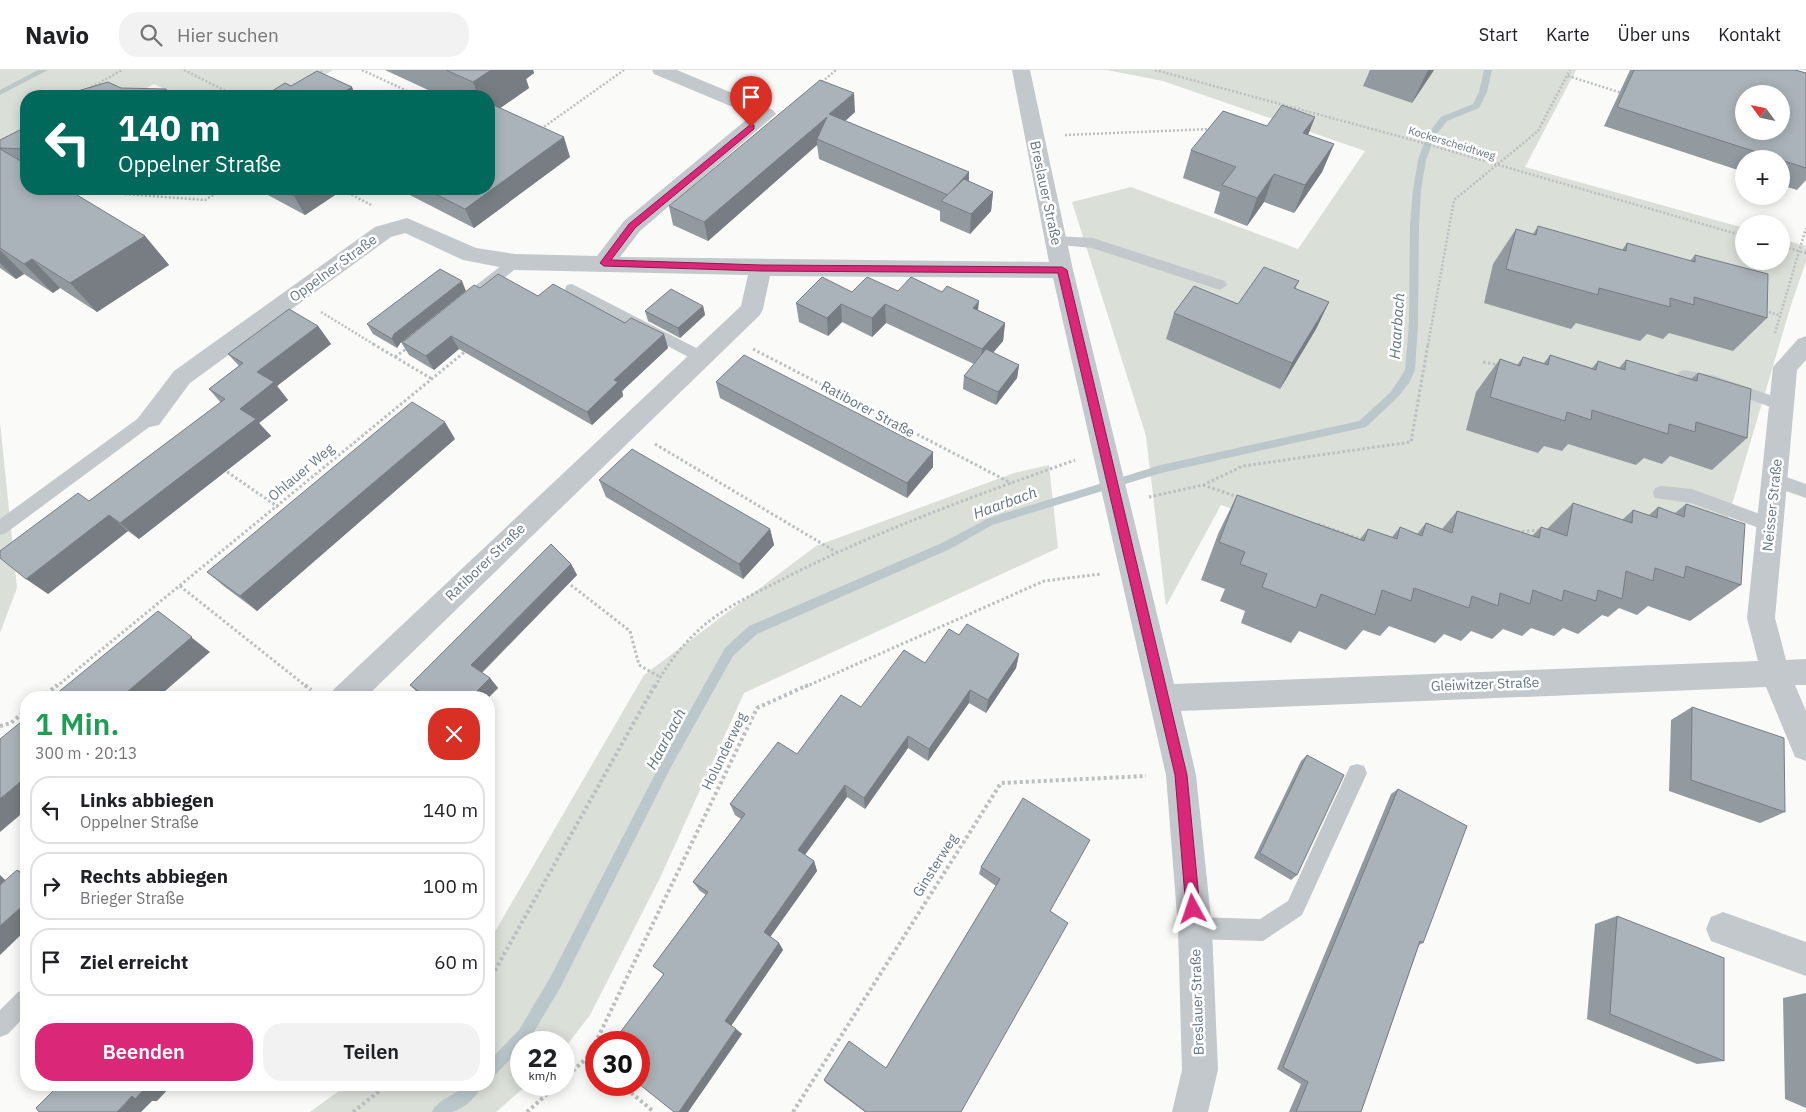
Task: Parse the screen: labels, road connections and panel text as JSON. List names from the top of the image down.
{
  "streets": {
    "street": [
      "Breslauer Straße",
      "Oppelner Straße",
      "Ratiborer Straße",
      "Neisser Straße",
      "Gleiwitzer Straße"
    ],
    "path": [
      "Kockerscheidtweg",
      "Ohlauer Weg",
      "Holunderweg",
      "Ginsterweg"
    ]
  },
  "crossings": [
    ["Breslauer Straße", "Oppelner Straße"],
    ["Breslauer Straße", "Gleiwitzer Straße"],
    ["Breslauer Straße", "Holunderweg"],
    ["Breslauer Straße", "Ginsterweg"],
    ["Oppelner Straße", "Ratiborer Straße"],
    ["Neisser Straße", "Gleiwitzer Straße"]
  ],
  "water": ["Haarbach"],
  "north": "top left",
  "page": {
    "header": "Navio",
    "search": "Hier suchen",
    "nav": [
      "Start",
      "Karte",
      "Über uns",
      "Kontakt"
    ],
    "map_buttons": ["+", "−"],
    "turn": ["140 m", "Oppelner Straße"],
    "heading": ["1 Min.", "300 m · 20:13"],
    "list": [
      {
        "name": "Links abbiegen",
        "note": "Oppelner Straße",
        "value": "140 m"
      },
      {
        "name": "Rechts abbiegen",
        "note": "Brieger Straße",
        "value": "100 m"
      },
      {
        "name": "Ziel erreicht",
        "value": "60 m"
      }
    ],
    "buttons": ["Beenden", "Teilen"],
    "speed": "22 km/h",
    "limit": "30"
  }
}
